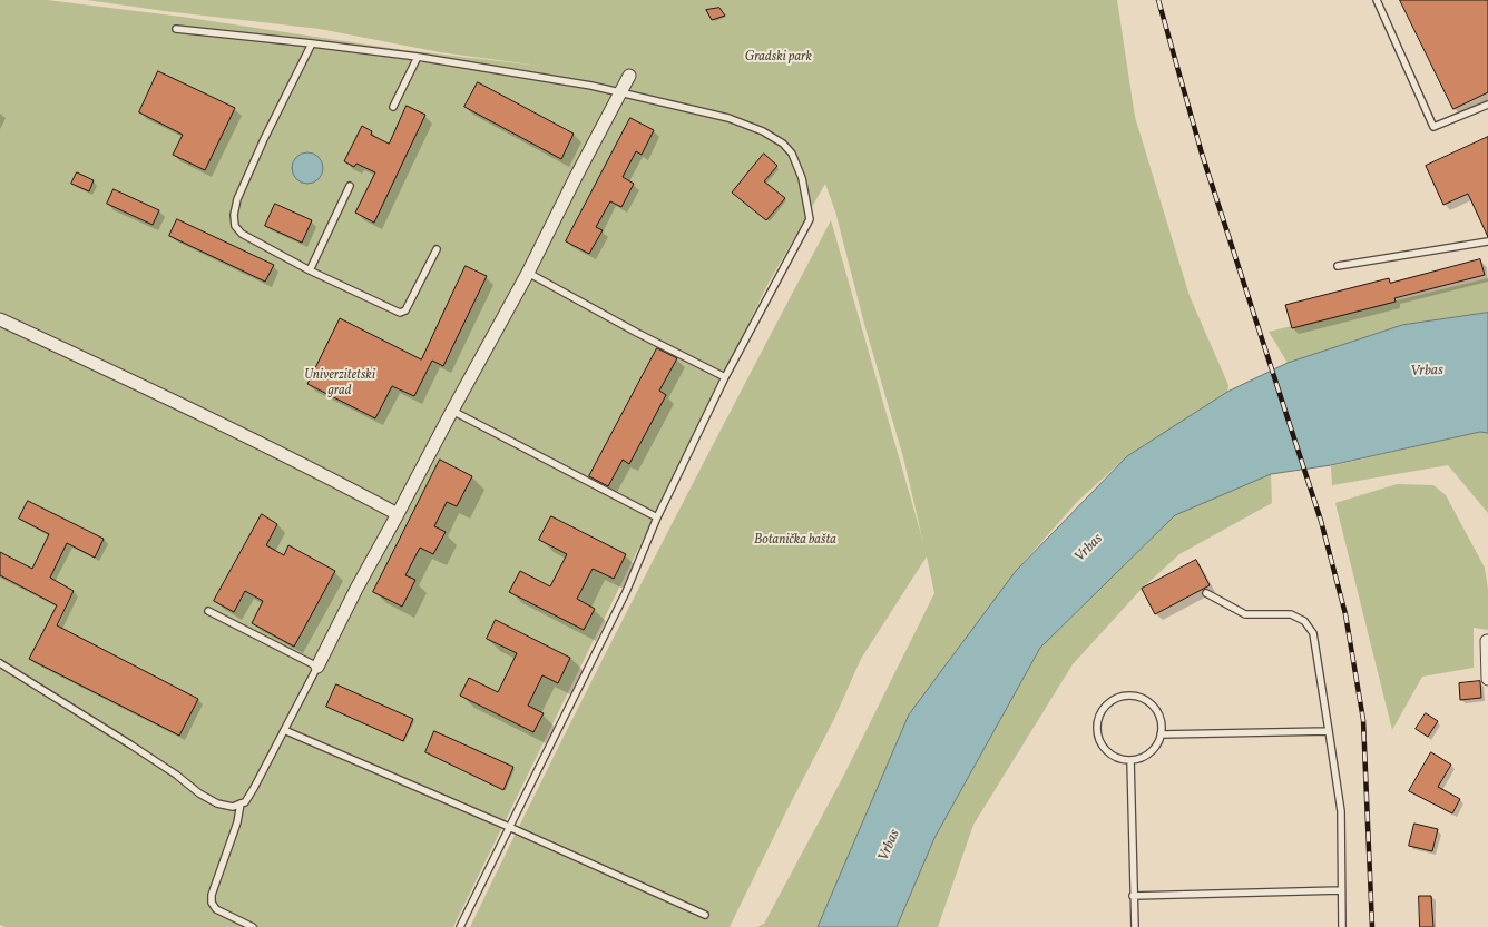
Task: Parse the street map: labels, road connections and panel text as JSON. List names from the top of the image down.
{
  "water": ["Vrbas"],
  "parks": ["Gradski park", "Univerzitetski grad", "Botanička bašta"]
}
